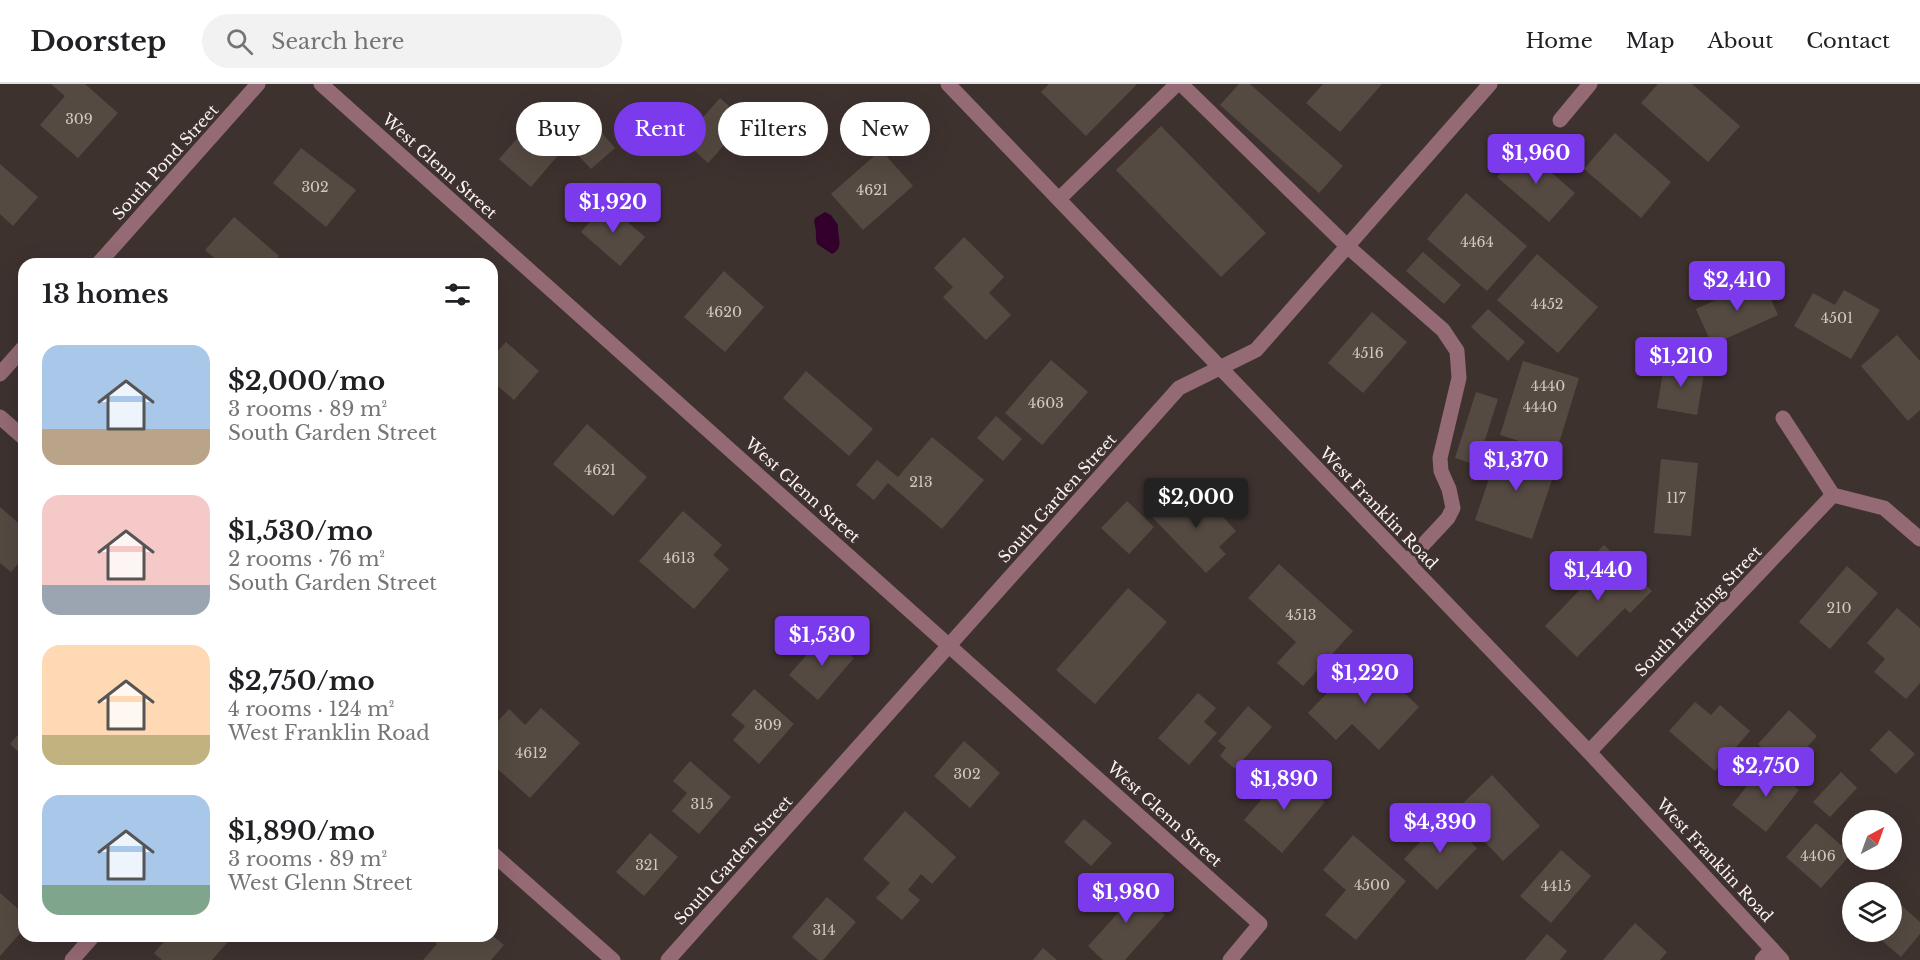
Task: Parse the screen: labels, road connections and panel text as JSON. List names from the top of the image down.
{
  "streets": {
    "street": [
      "South Pond Street",
      "West Glenn Street",
      "South Garden Street",
      "West Franklin Road",
      "South Harding Street"
    ]
  },
  "crossings": [
    ["West Glenn Street", "South Garden Street"],
    ["South Garden Street", "West Franklin Road"],
    ["West Franklin Road", "South Harding Street"]
  ],
  "house_numbers": [
    "309",
    "302",
    "4621",
    "4464",
    "4452",
    "4620",
    "4501",
    "4516",
    "4440",
    "4603",
    "4440",
    "4621",
    "213",
    "117",
    "4613",
    "210",
    "4513",
    "309",
    "4612",
    "302",
    "315",
    "4406",
    "321",
    "4500",
    "4415",
    "314"
  ],
  "north": "top right",
  "page": {
    "header": "Doorstep",
    "search": "Search here",
    "nav": [
      "Home",
      "Map",
      "About",
      "Contact"
    ],
    "chip": [
      "Buy",
      "Rent",
      "Filters",
      "New"
    ],
    "price": [
      "$1,960",
      "$1,920",
      "$2,410",
      "$1,210",
      "$1,370",
      "$2,000",
      "$1,440",
      "$1,530",
      "$1,220",
      "$2,750",
      "$1,890",
      "$4,390",
      "$1,980"
    ],
    "heading": "13 homes",
    "list": [
      {
        "name": "$2,000/mo",
        "note": "3 rooms · 89 m² · South Garden Street"
      },
      {
        "name": "$1,530/mo",
        "note": "2 rooms · 76 m² · South Garden Street"
      },
      {
        "name": "$2,750/mo",
        "note": "4 rooms · 124 m² · West Franklin Road"
      },
      {
        "name": "$1,890/mo",
        "note": "3 rooms · 89 m² · West Glenn Street"
      }
    ]
  }
}
